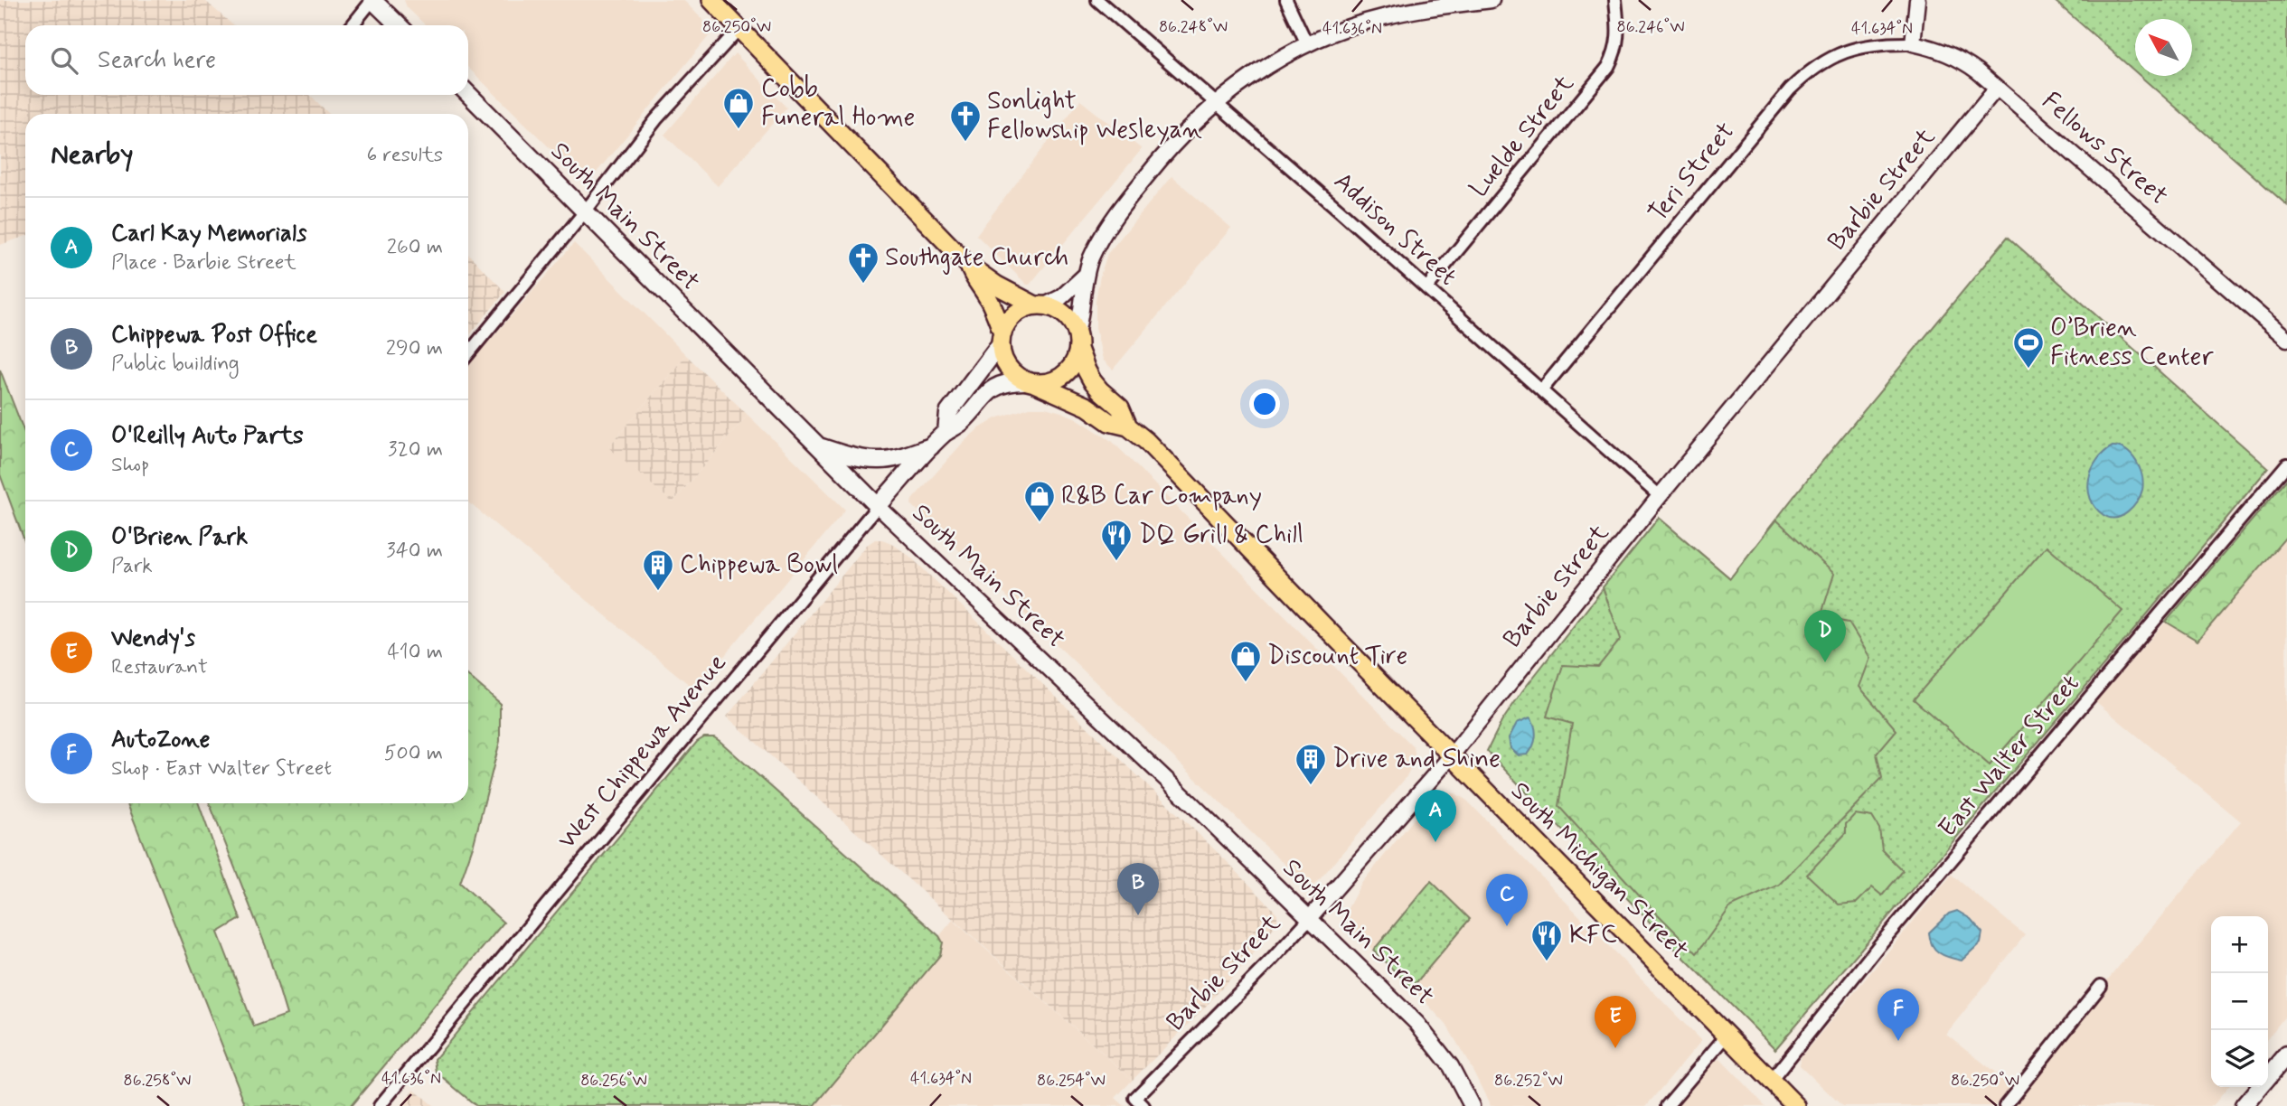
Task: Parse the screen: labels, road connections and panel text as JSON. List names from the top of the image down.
{
  "streets": {
    "main road": ["South Main Street", "West Chippewa Avenue", "South Michigan Street"],
    "street": [
      "Luelde Street",
      "Fellows Street",
      "Teri Street",
      "Barbie Street",
      "Addison Street",
      "East Walter Street"
    ]
  },
  "crossings": [
    ["Luelde Street", "Addison Street"],
    ["Fellows Street", "Teri Street"],
    ["Fellows Street", "Barbie Street"],
    ["Teri Street", "Addison Street"],
    ["Barbie Street", "South Main Street"],
    ["Barbie Street", "Addison Street"],
    ["Barbie Street", "South Michigan Street"],
    ["South Main Street", "West Chippewa Avenue"],
    ["West Chippewa Avenue", "South Michigan Street"],
    ["East Walter Street", "South Michigan Street"]
  ],
  "places": {
    "shop": ["Cobb Funeral Home", "R&B Car Company", "Discount Tire"],
    "church": ["Sonlight Fellowship Wesleyan", "Southgate Church"],
    "sports": ["O’Brien Fitness Center"],
    "restaurant": ["DQ Grill & Chill", "KFC"],
    "building": ["Chippewa Bowl", "Drive and Shine"]
  },
  "north": "top left",
  "page": {
    "search": "Search here",
    "heading": ["Nearby", "6 results"],
    "list": [
      {
        "mark": "A",
        "name": "Carl Kay Memorials",
        "note": "Place · Barbie Street",
        "value": "260 m"
      },
      {
        "mark": "B",
        "name": "Chippewa Post Office",
        "note": "Public building",
        "value": "290 m"
      },
      {
        "mark": "C",
        "name": "O'Reilly Auto Parts",
        "note": "Shop",
        "value": "320 m"
      },
      {
        "mark": "D",
        "name": "O'Brien Park",
        "note": "Park",
        "value": "340 m"
      },
      {
        "mark": "E",
        "name": "Wendy's",
        "note": "Restaurant",
        "value": "410 m"
      },
      {
        "mark": "F",
        "name": "AutoZone",
        "note": "Shop · East Walter Street",
        "value": "500 m"
      }
    ],
    "pins": [
      "D",
      "A",
      "B",
      "C",
      "F",
      "E"
    ],
    "map_buttons": ["+", "−"]
  },
  "coordinates": [
    "86.246°W",
    "86.250°W",
    "86.248°W",
    "41.636°N",
    "41.634°N",
    "86.258°W",
    "86.256°W",
    "86.254°W",
    "86.252°W"
  ]
}
